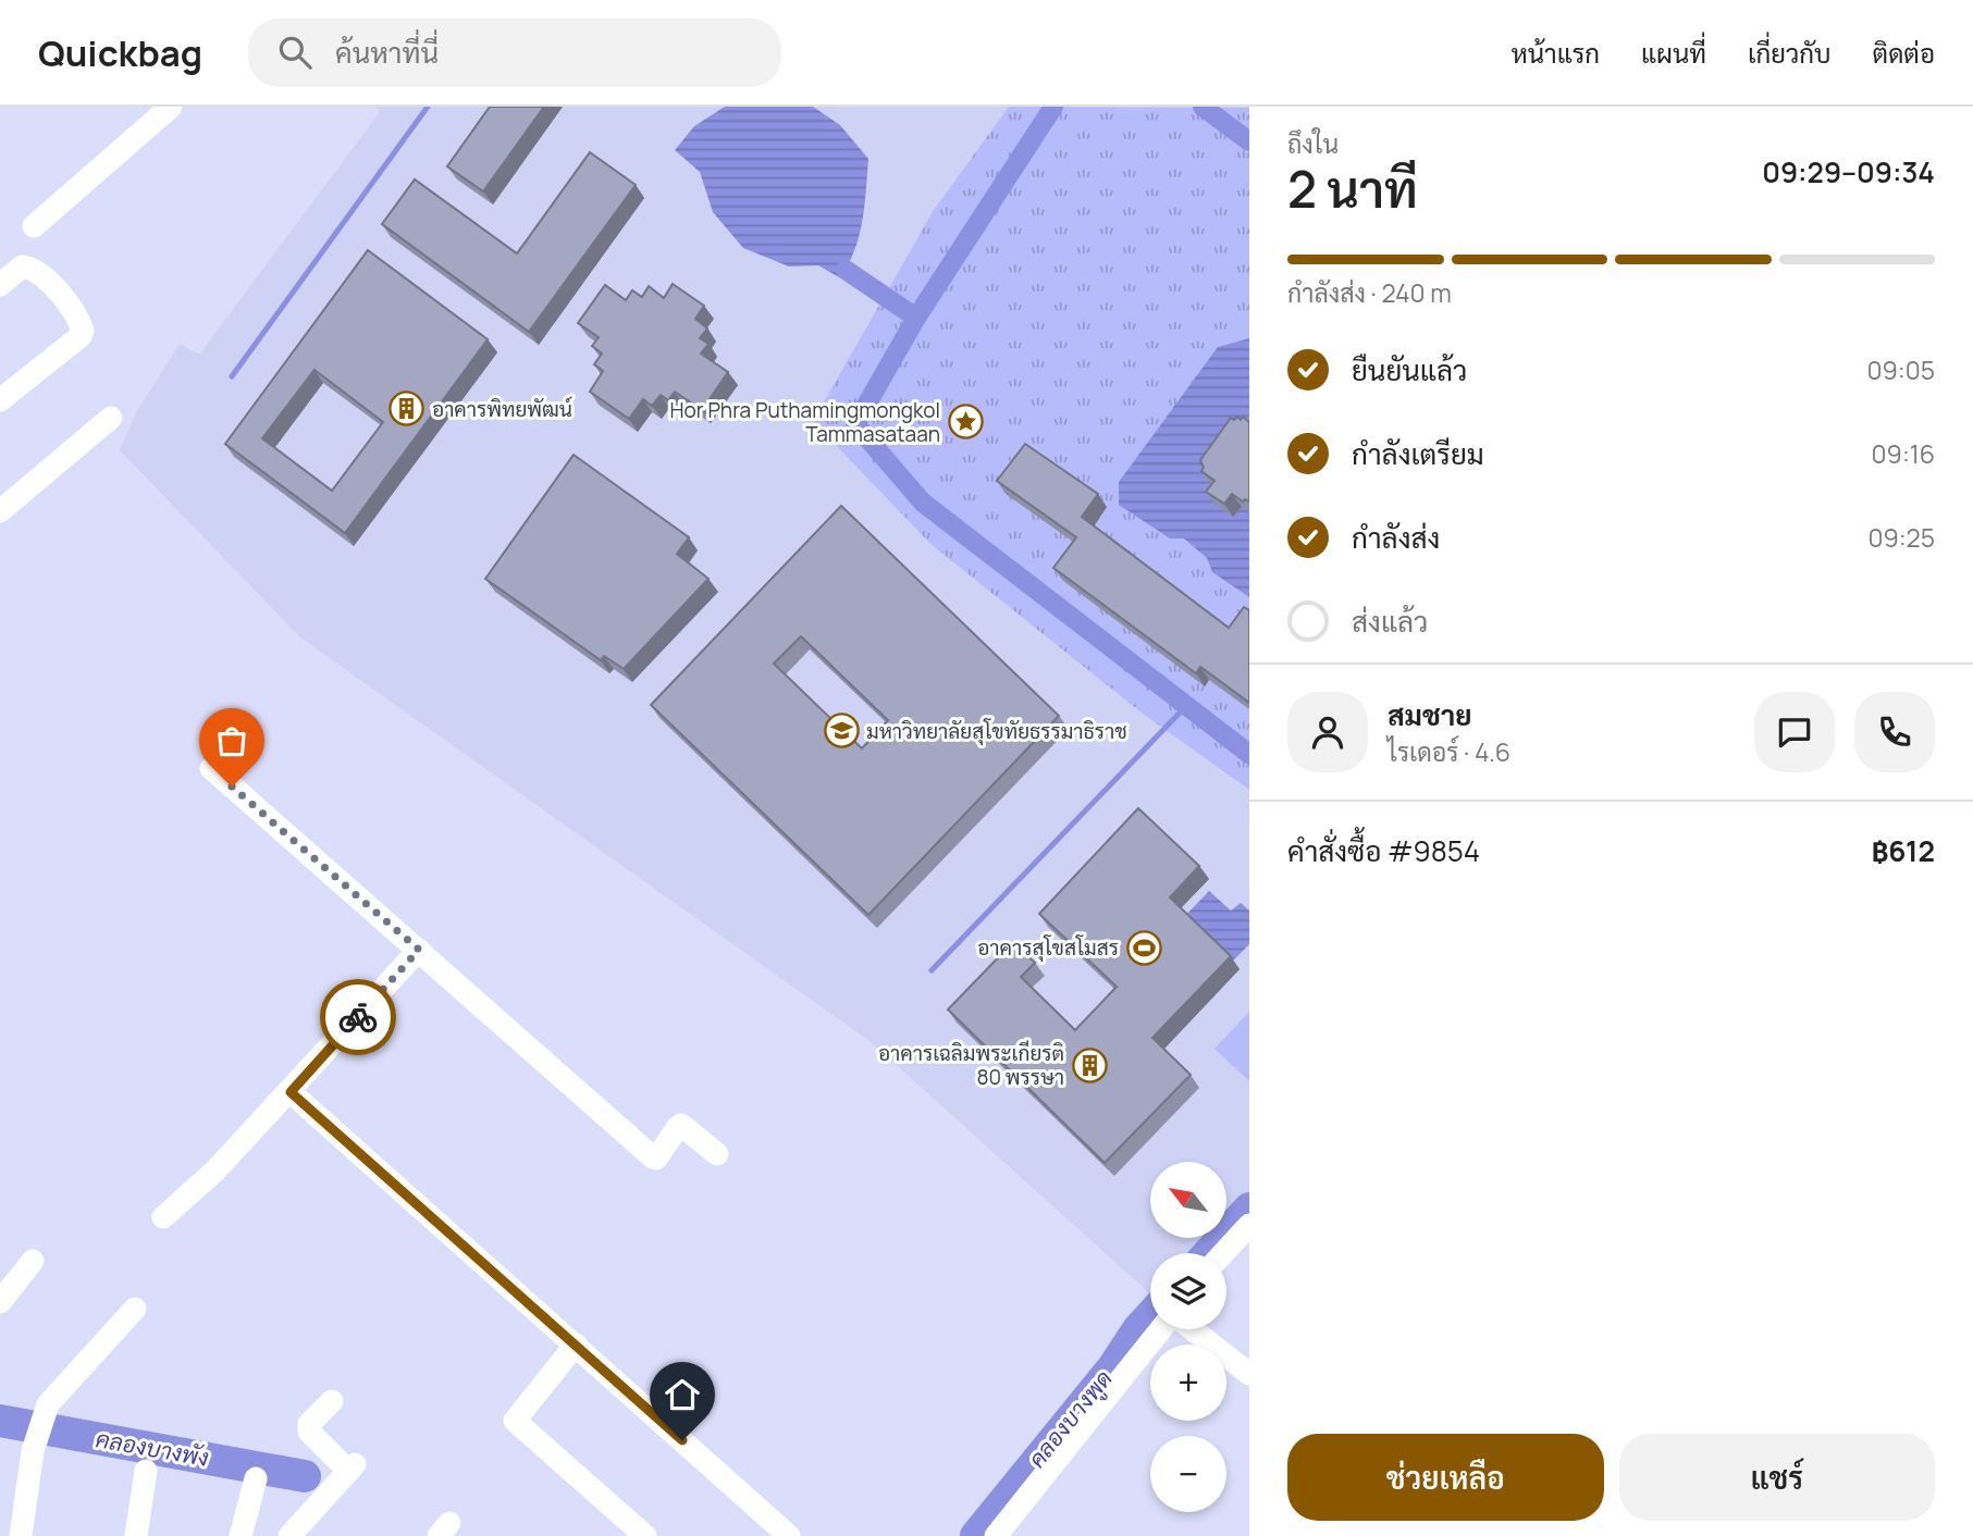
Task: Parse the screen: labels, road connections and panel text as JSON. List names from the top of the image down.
{
  "water": ["คลองบางพูด", "คลองบางพัง"],
  "places": {
    "building": ["อาคารพิทยพัฒน์", "อาคารเฉลิมพระเกียรติ 80 พรรษา"],
    "place": ["Hor Phra Puthamingmongkol Tammasataan"],
    "school or university": ["มหาวิทยาลัยสุโขทัยธรรมาธิราช"],
    "sports": ["อาคารสุโขสโมสร"]
  },
  "north": "top left",
  "page": {
    "header": "Quickbag",
    "search": "ค้นหาที่นี่",
    "nav": [
      "หน้าแรก",
      "แผนที่",
      "เกี่ยวกับ",
      "ติดต่อ"
    ],
    "heading": ["2 นาที", "ถึงใน", "09:29–09:34"],
    "panel": [
      "สมชาย",
      "ไรเดอร์ · 4.6",
      "คำสั่งซื้อ #9854",
      "฿612"
    ],
    "bar": "กำลังส่ง · 240 m",
    "list": [
      ["ยืนยันแล้ว", "09:05"],
      ["กำลังเตรียม", "09:16"],
      ["กำลังส่ง", "09:25"],
      "ส่งแล้ว"
    ],
    "map_buttons": ["+", "−"],
    "buttons": ["ช่วยเหลือ", "แชร์"]
  }
}
